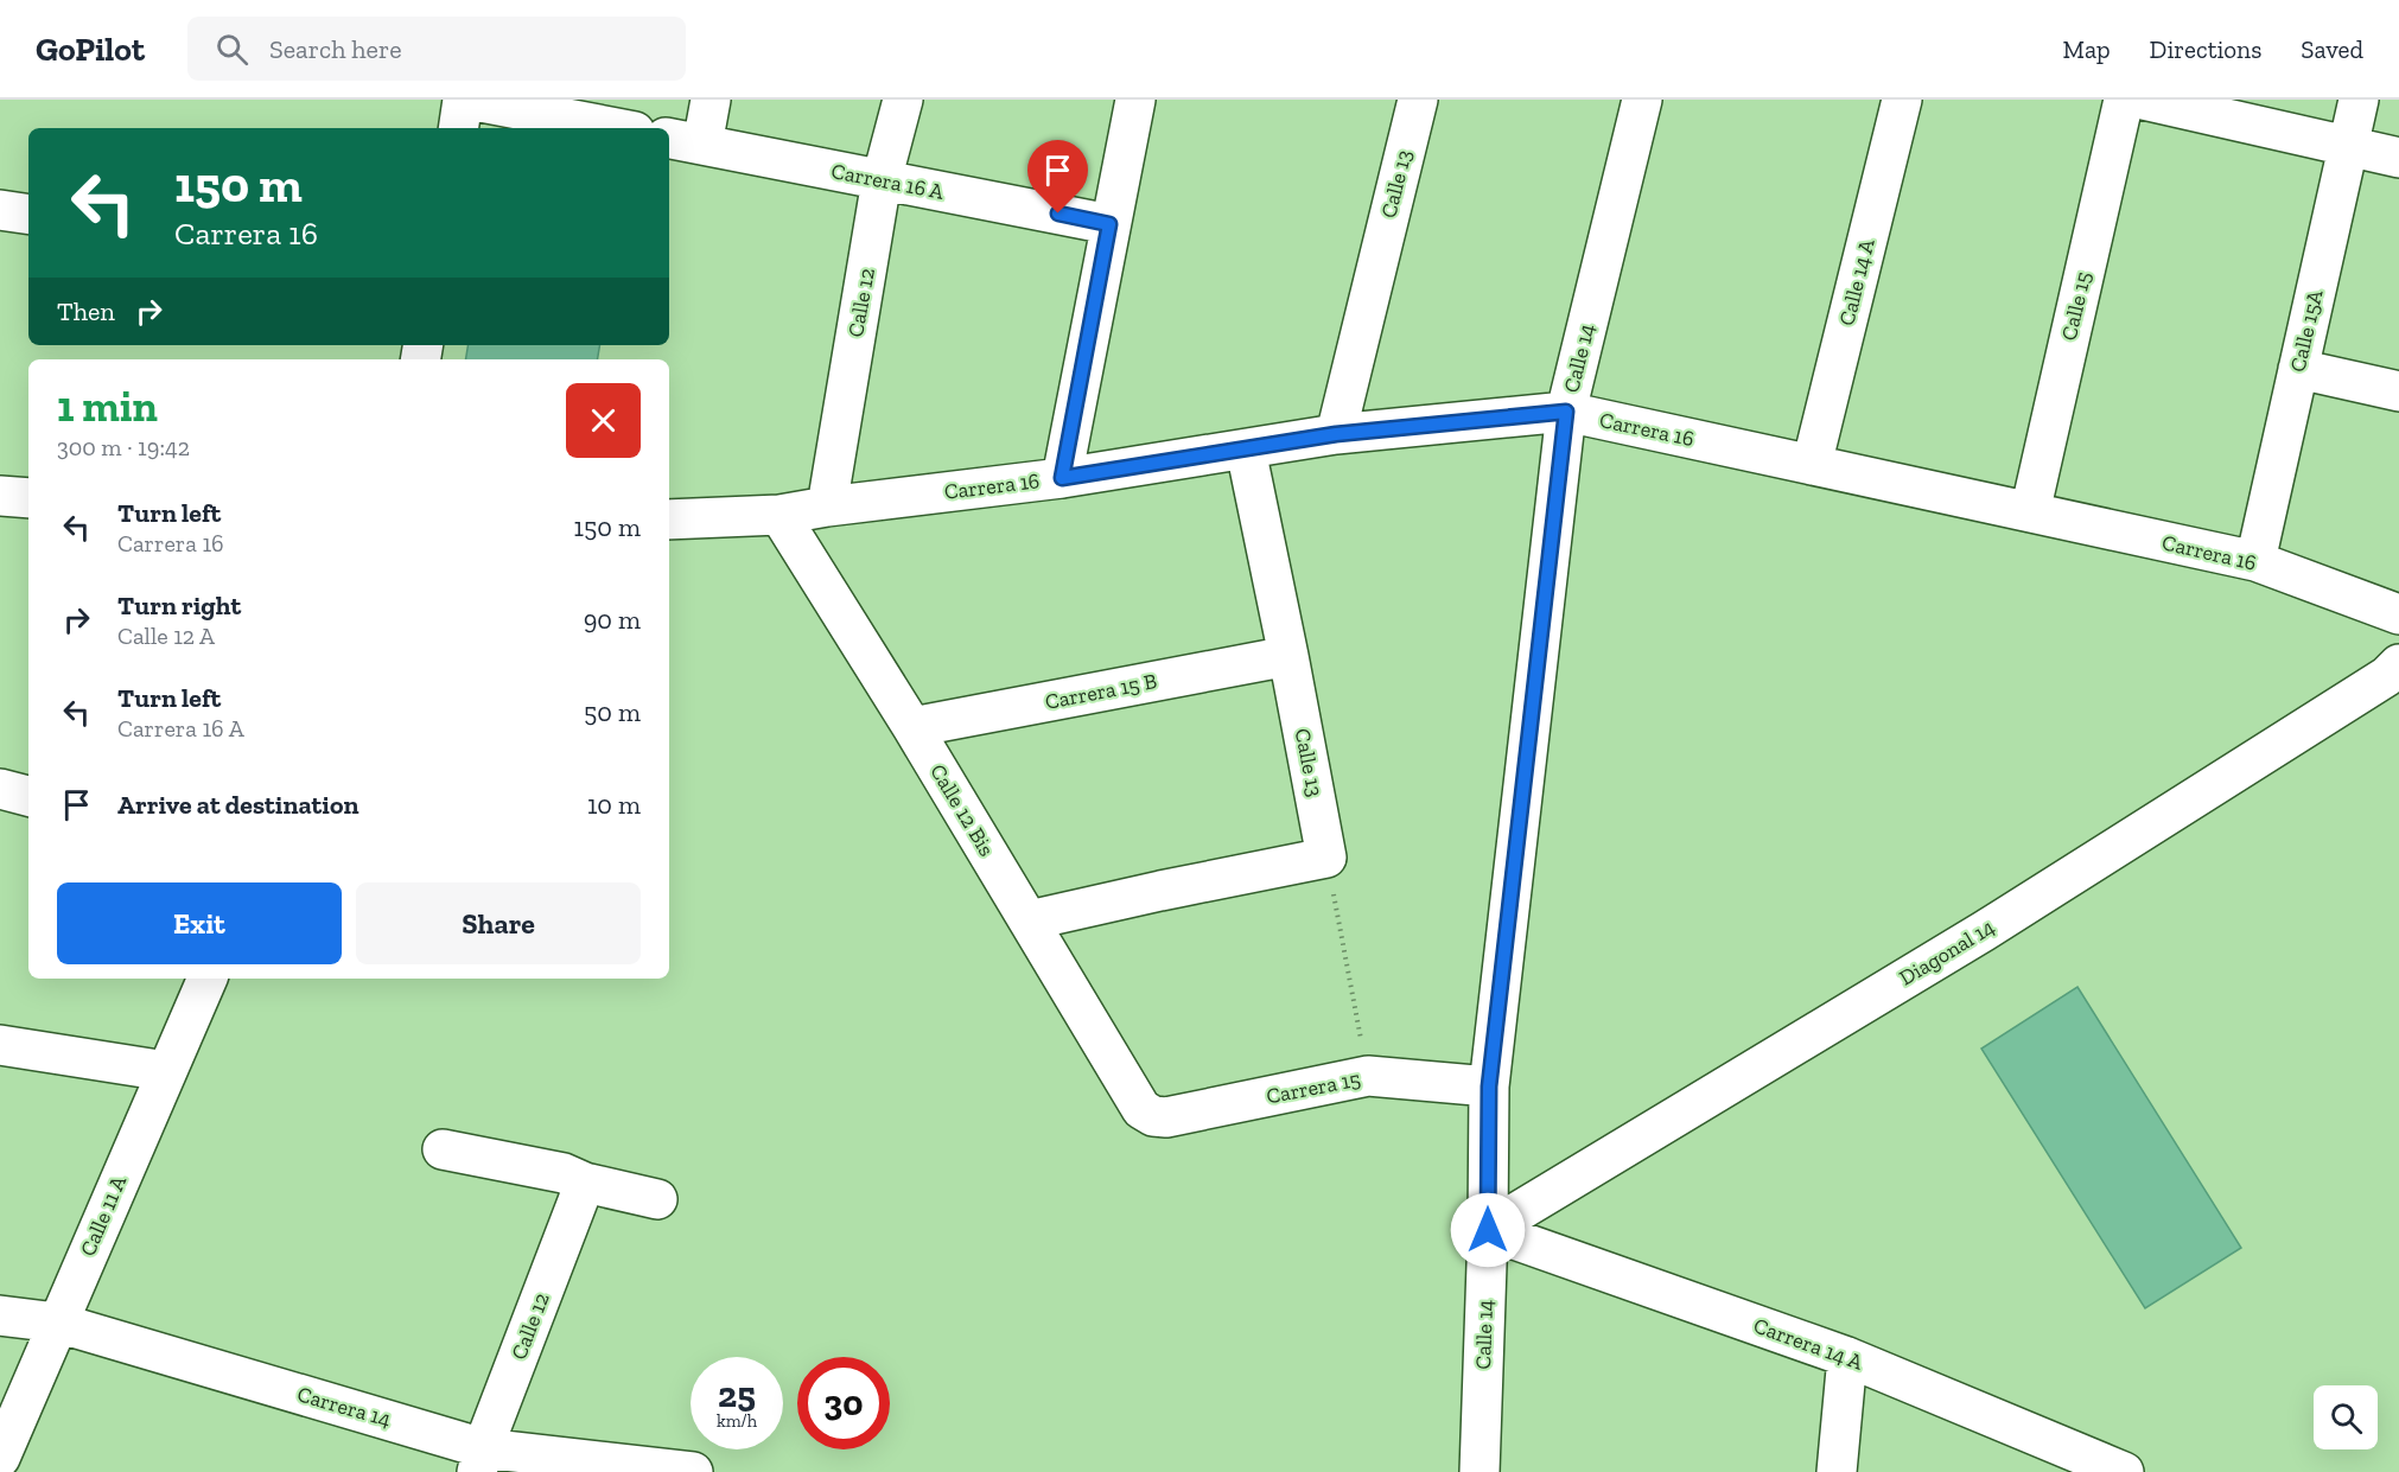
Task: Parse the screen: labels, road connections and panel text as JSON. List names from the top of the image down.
{
  "streets": {
    "street": [
      "Carrera 16 A",
      "Calle 13",
      "Calle 14 A",
      "Calle 12",
      "Calle 15",
      "Calle 15A",
      "Calle 14",
      "Carrera 16",
      "Carrera 15 B",
      "Calle 12 Bis",
      "Diagonal 14",
      "Carrera 15",
      "Calle 11 A",
      "Carrera 14 A",
      "Carrera 14"
    ]
  },
  "crossings": [
    ["Carrera 16 A", "Calle 12"],
    ["Calle 13", "Carrera 16"],
    ["Calle 13", "Carrera 15 B"],
    ["Calle 14 A", "Carrera 16"],
    ["Calle 12", "Carrera 16"],
    ["Calle 12", "Carrera 14"],
    ["Calle 15", "Carrera 16"],
    ["Calle 15A", "Carrera 16"],
    ["Calle 14", "Carrera 16"],
    ["Calle 14", "Diagonal 14"],
    ["Calle 14", "Carrera 15"],
    ["Calle 14", "Carrera 14 A"],
    ["Carrera 16", "Calle 12 Bis"],
    ["Carrera 15 B", "Calle 12 Bis"],
    ["Calle 12 Bis", "Carrera 15"],
    ["Diagonal 14", "Carrera 14 A"],
    ["Calle 11 A", "Carrera 14"]
  ],
  "page": {
    "header": "GoPilot",
    "search": "Search here",
    "nav": ["Map", "Directions", "Saved"],
    "turn": ["150 m", "Carrera 16"],
    "then": "Then",
    "heading": ["1 min", "300 m · 19:42"],
    "list": [
      {
        "name": "Turn left",
        "note": "Carrera 16",
        "value": "150 m"
      },
      {
        "name": "Turn right",
        "note": "Calle 12 A",
        "value": "90 m"
      },
      {
        "name": "Turn left",
        "note": "Carrera 16 A",
        "value": "50 m"
      },
      {
        "name": "Arrive at destination",
        "value": "10 m"
      }
    ],
    "buttons": ["Exit", "Share"],
    "speed": "25 km/h",
    "limit": "30"
  }
}
